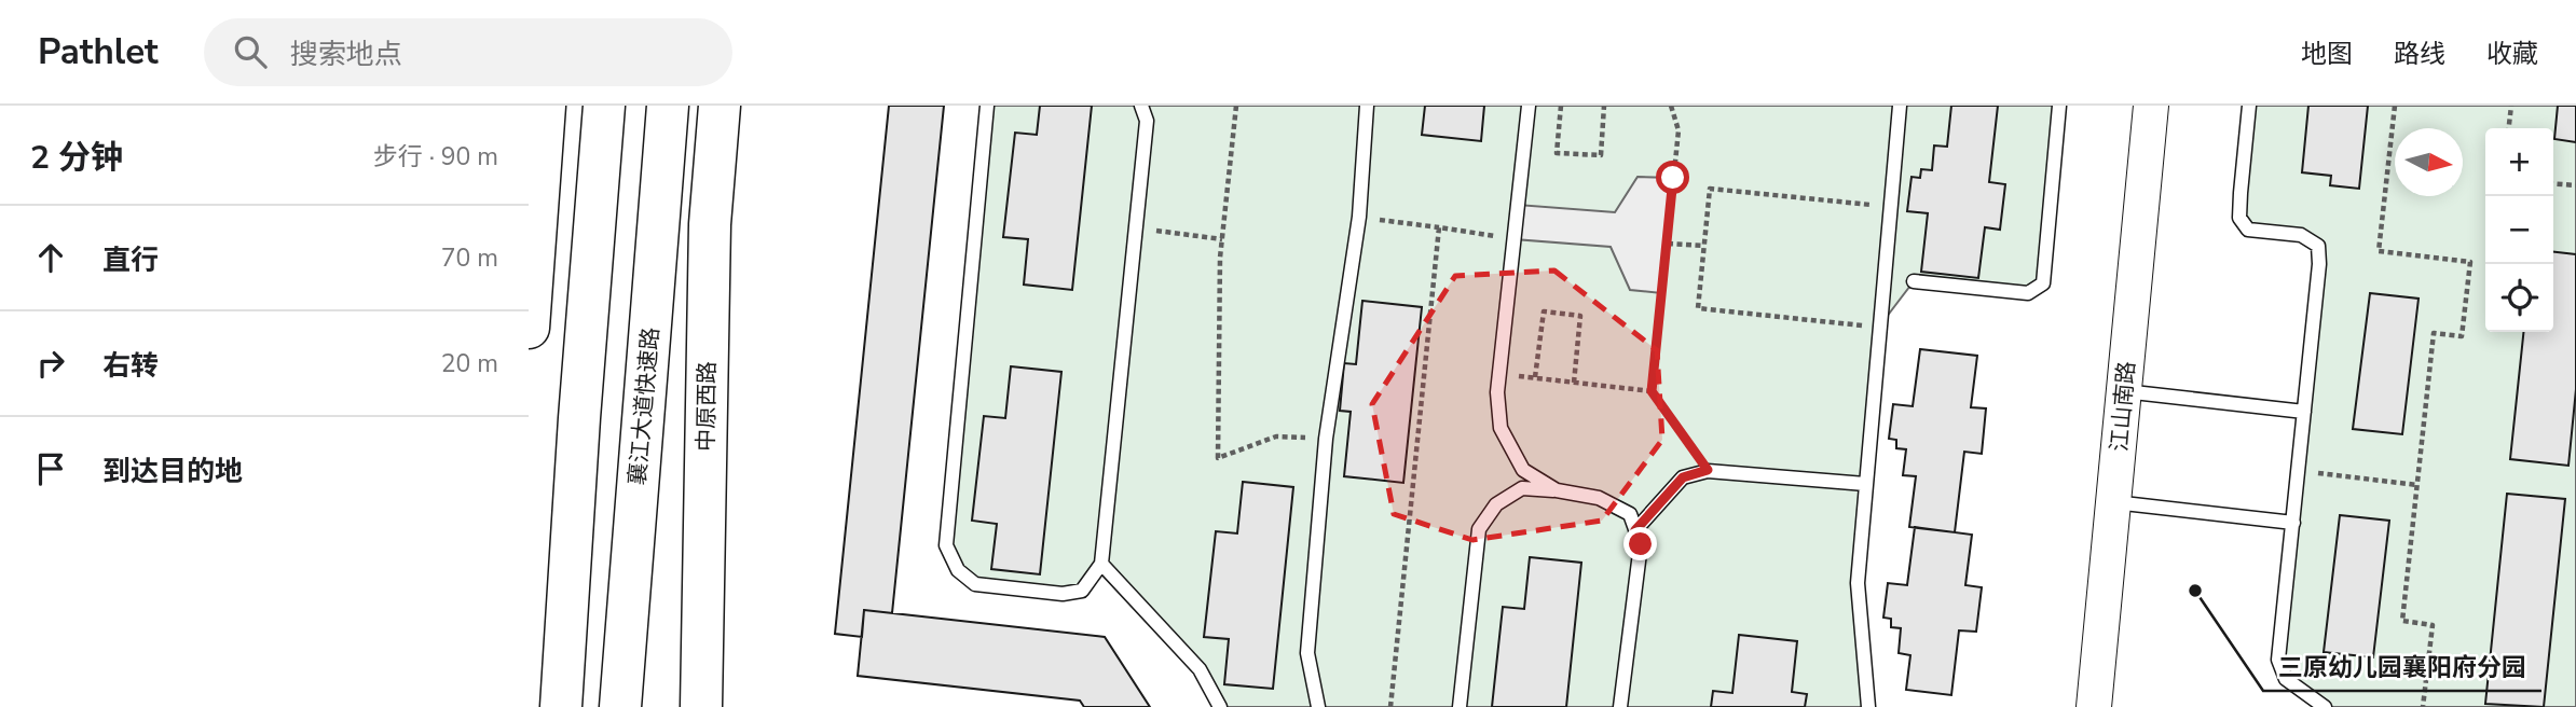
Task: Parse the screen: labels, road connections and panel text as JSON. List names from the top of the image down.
{
  "streets": {
    "main road": ["襄江大道快速路", "中原西路"],
    "street": ["江山南路"]
  },
  "places": ["三原幼儿园襄阳府分园"],
  "north": "right",
  "page": {
    "header": "Pathlet",
    "search": "搜索地点",
    "nav": ["地图", "路线", "收藏"],
    "heading": ["2 分钟", "步行 · 90 m"],
    "map_buttons": ["+", "−"],
    "list": [
      ["直行", "70 m"],
      ["右转", "20 m"],
      "到达目的地"
    ]
  }
}
